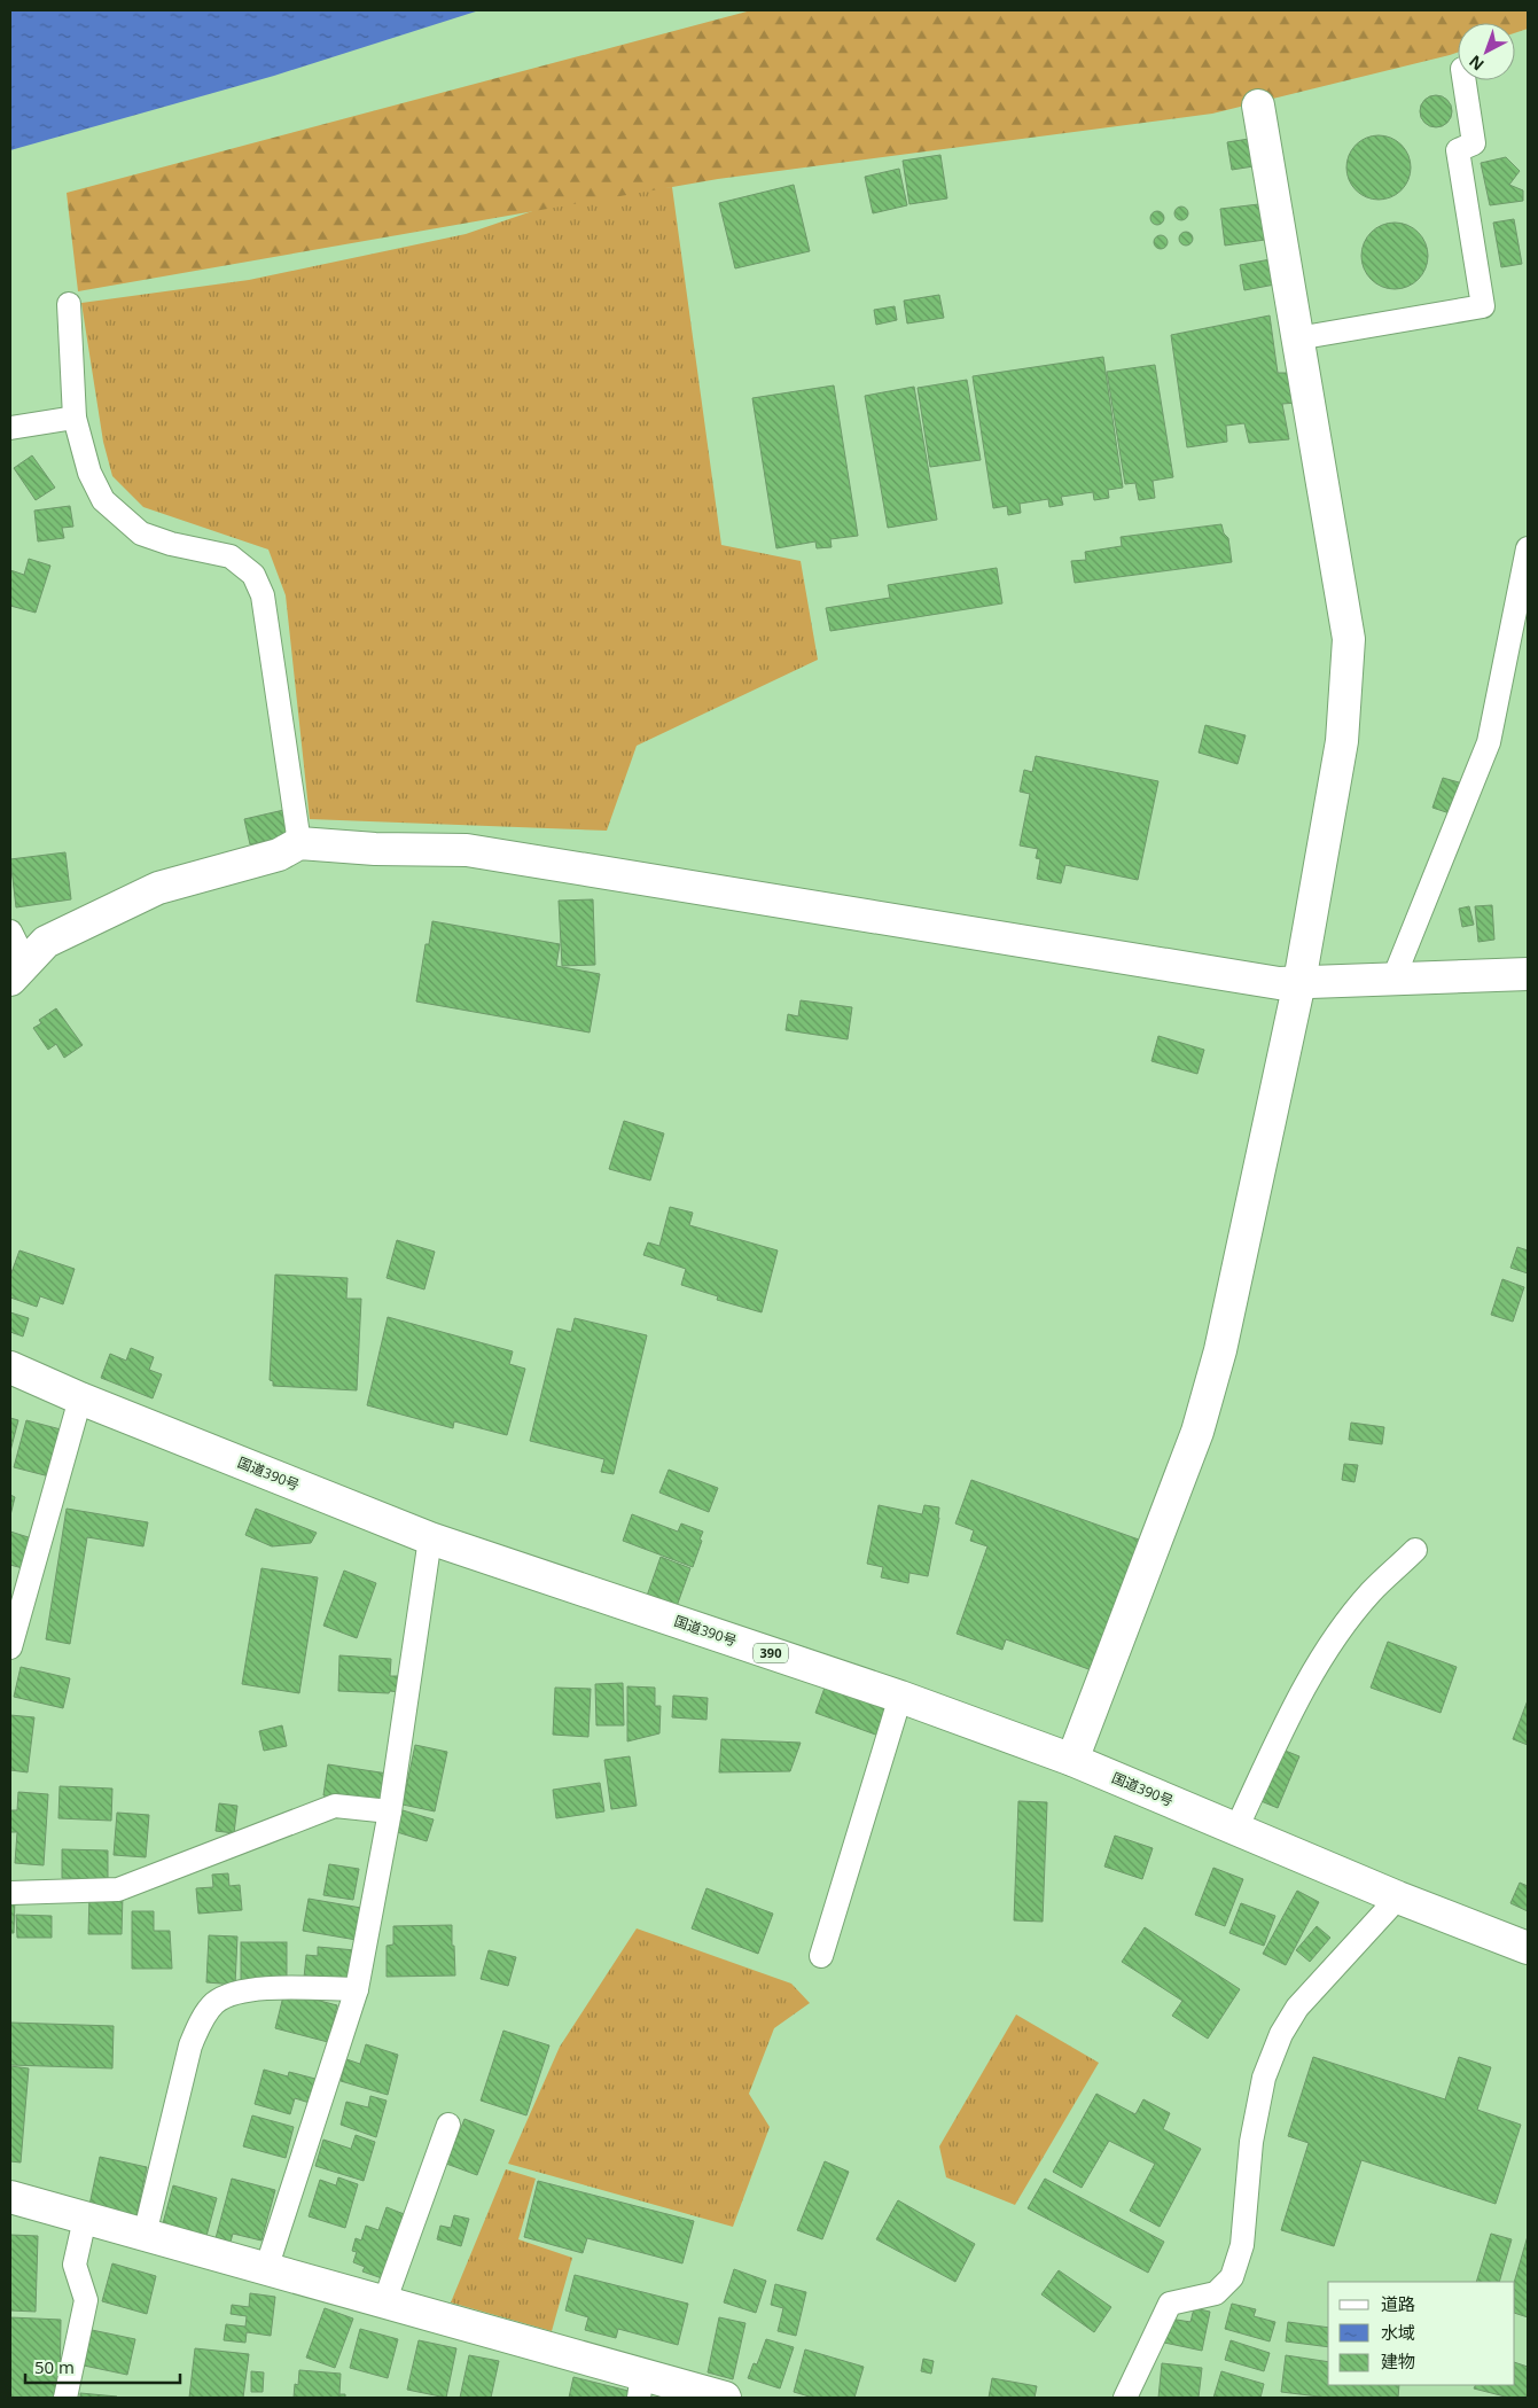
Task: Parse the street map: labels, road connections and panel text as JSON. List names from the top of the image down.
{
  "streets": {
    "main road": ["国道390号", "390"]
  },
  "legend": ["道路", "水域", "建物"],
  "scale_bar": "50 m",
  "north": "bottom left"
}
